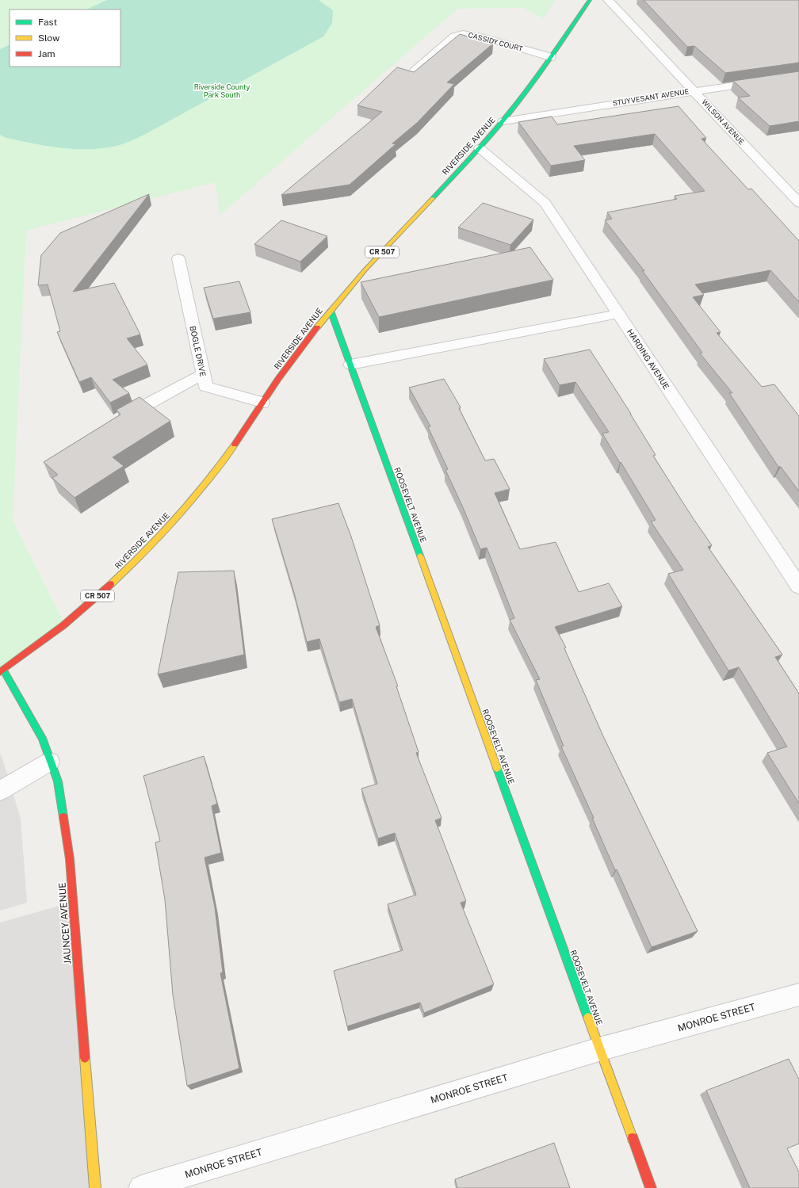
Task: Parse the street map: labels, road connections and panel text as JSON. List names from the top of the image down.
{
  "streets": {
    "main road": [
      "RIVERSIDE AVENUE",
      "CR 507",
      "ROOSEVELT AVENUE",
      "JAUNCEY AVENUE"
    ],
    "street": [
      "CASSIDY COURT",
      "STUYVESANT AVENUE",
      "WILSON AVENUE",
      "BOGLE DRIVE",
      "HARDING AVENUE",
      "MONROE STREET"
    ]
  },
  "crossings": [
    ["CASSIDY COURT", "RIVERSIDE AVENUE"],
    ["STUYVESANT AVENUE", "WILSON AVENUE"],
    ["STUYVESANT AVENUE", "RIVERSIDE AVENUE"],
    ["RIVERSIDE AVENUE", "BOGLE DRIVE"],
    ["RIVERSIDE AVENUE", "HARDING AVENUE"],
    ["RIVERSIDE AVENUE", "ROOSEVELT AVENUE"],
    ["RIVERSIDE AVENUE", "JAUNCEY AVENUE"],
    ["ROOSEVELT AVENUE", "MONROE STREET"]
  ],
  "parks": ["Riverside County Park South"],
  "legend": ["Fast", "Slow", "Jam"]
}
